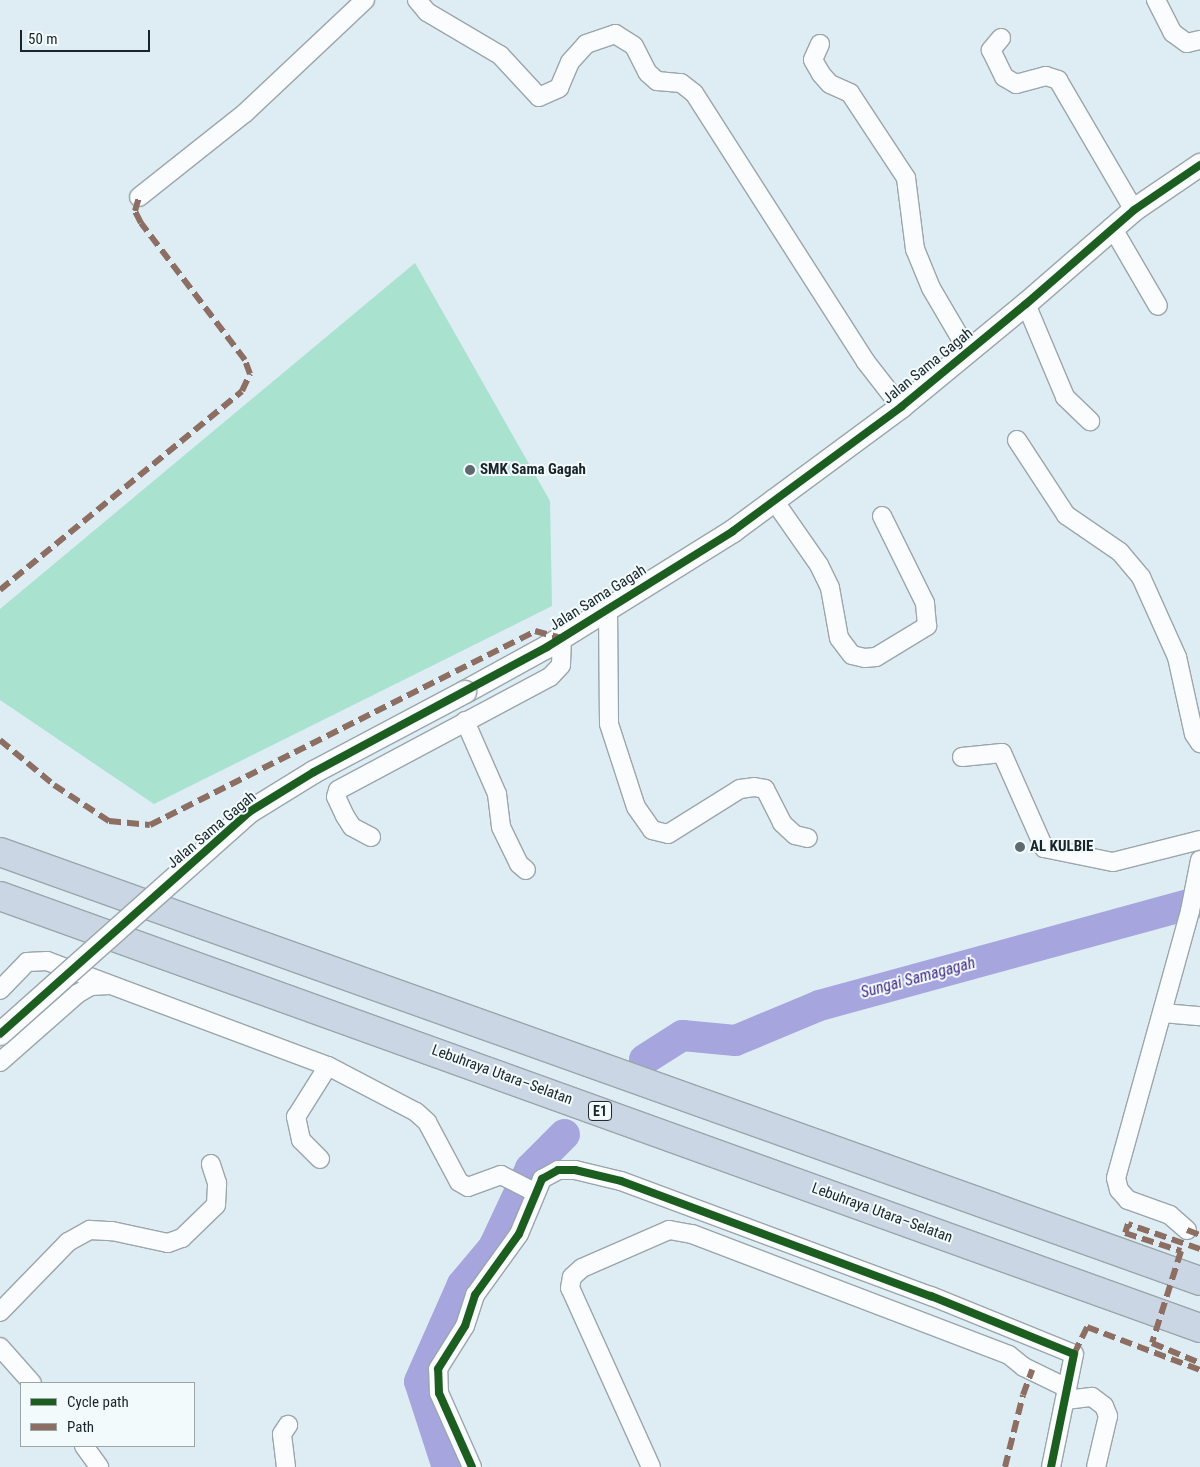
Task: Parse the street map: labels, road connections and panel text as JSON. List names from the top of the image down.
{
  "streets": {
    "highway": ["Lebuhraya Utara–Selatan", "E1"],
    "street": ["Jalan Sama Gagah"]
  },
  "water": ["Sungai Samagagah"],
  "places": ["SMK Sama Gagah", "AL KULBIE"],
  "legend": ["Cycle path", "Path"],
  "scale_bar": "50 m"
}
